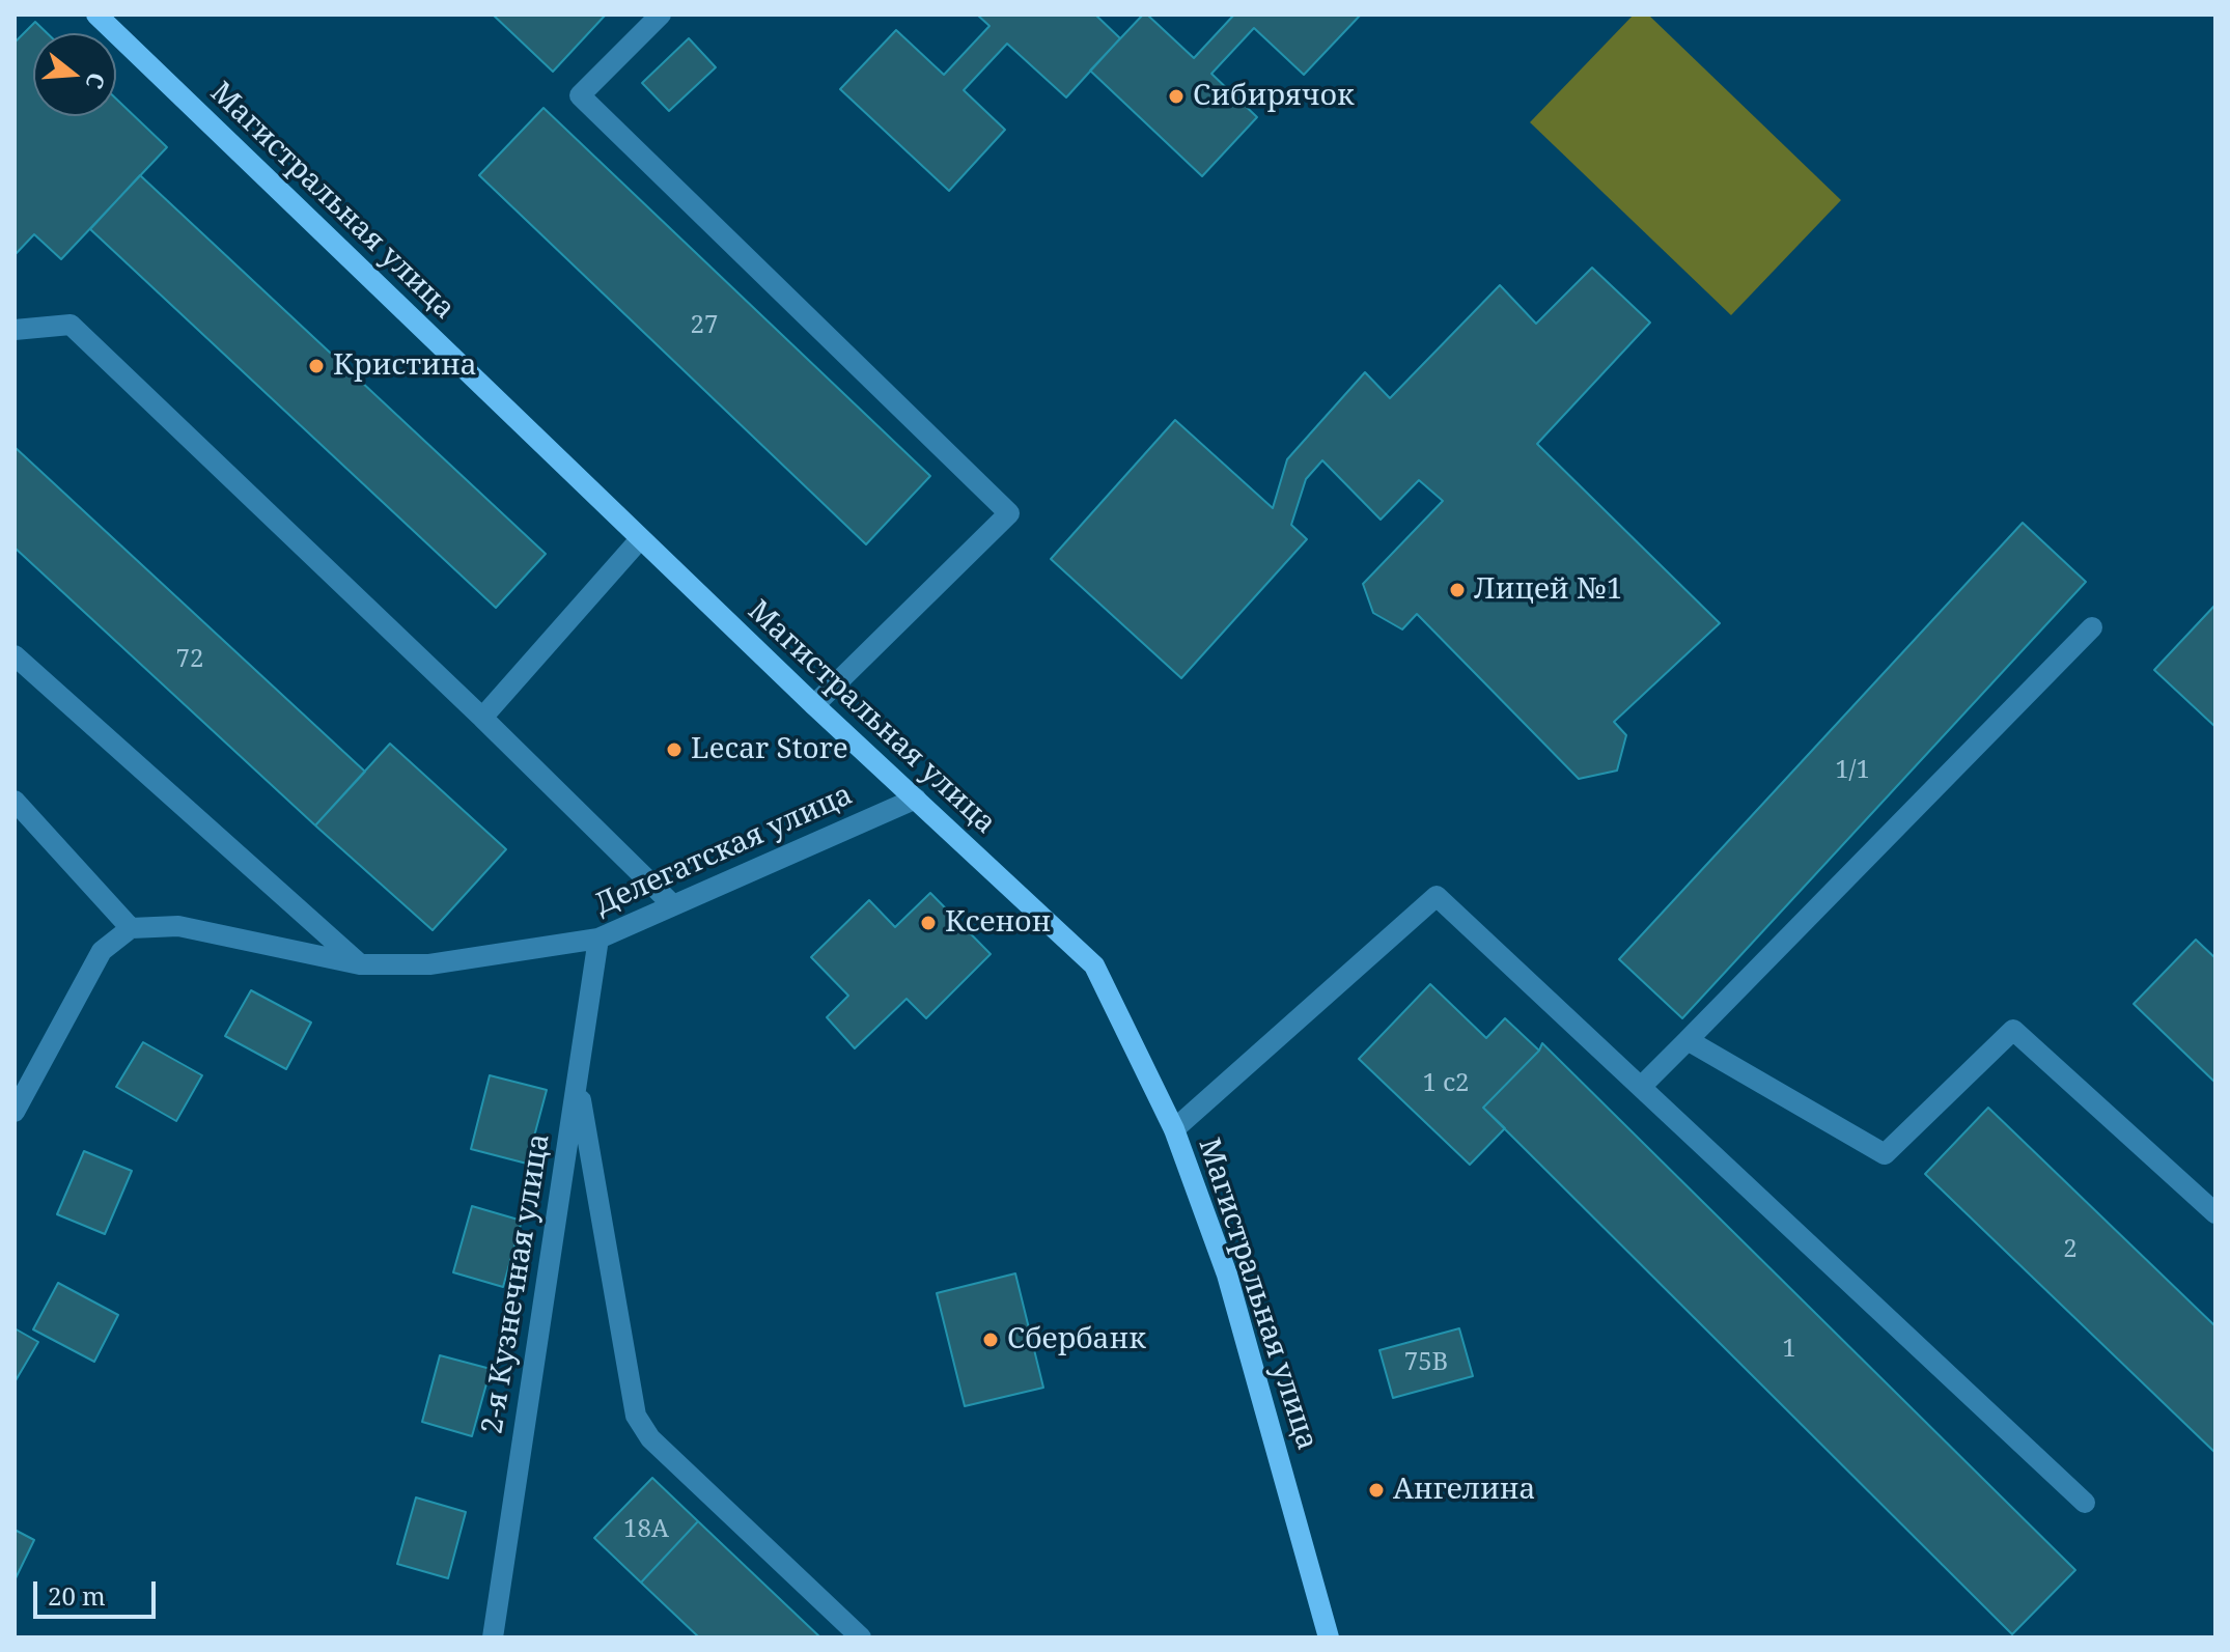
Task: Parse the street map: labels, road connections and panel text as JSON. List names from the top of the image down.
{
  "streets": {
    "main road": ["Магистральная улица"],
    "street": ["Делегатская улица", "2-я Кузнечная улица"]
  },
  "crossings": [
    ["Магистральная улица", "Делегатская улица"],
    ["Делегатская улица", "2-я Кузнечная улица"]
  ],
  "places": [
    "Сибирячок",
    "Кристина",
    "Лицей №1",
    "Lecar Store",
    "Ксенон",
    "Сбербанк",
    "Ангелина"
  ],
  "house_numbers": [
    "27",
    "72",
    "1/1",
    "1 с2",
    "2",
    "1",
    "75В",
    "18А"
  ],
  "scale_bar": "20 m",
  "north": "right"
}
